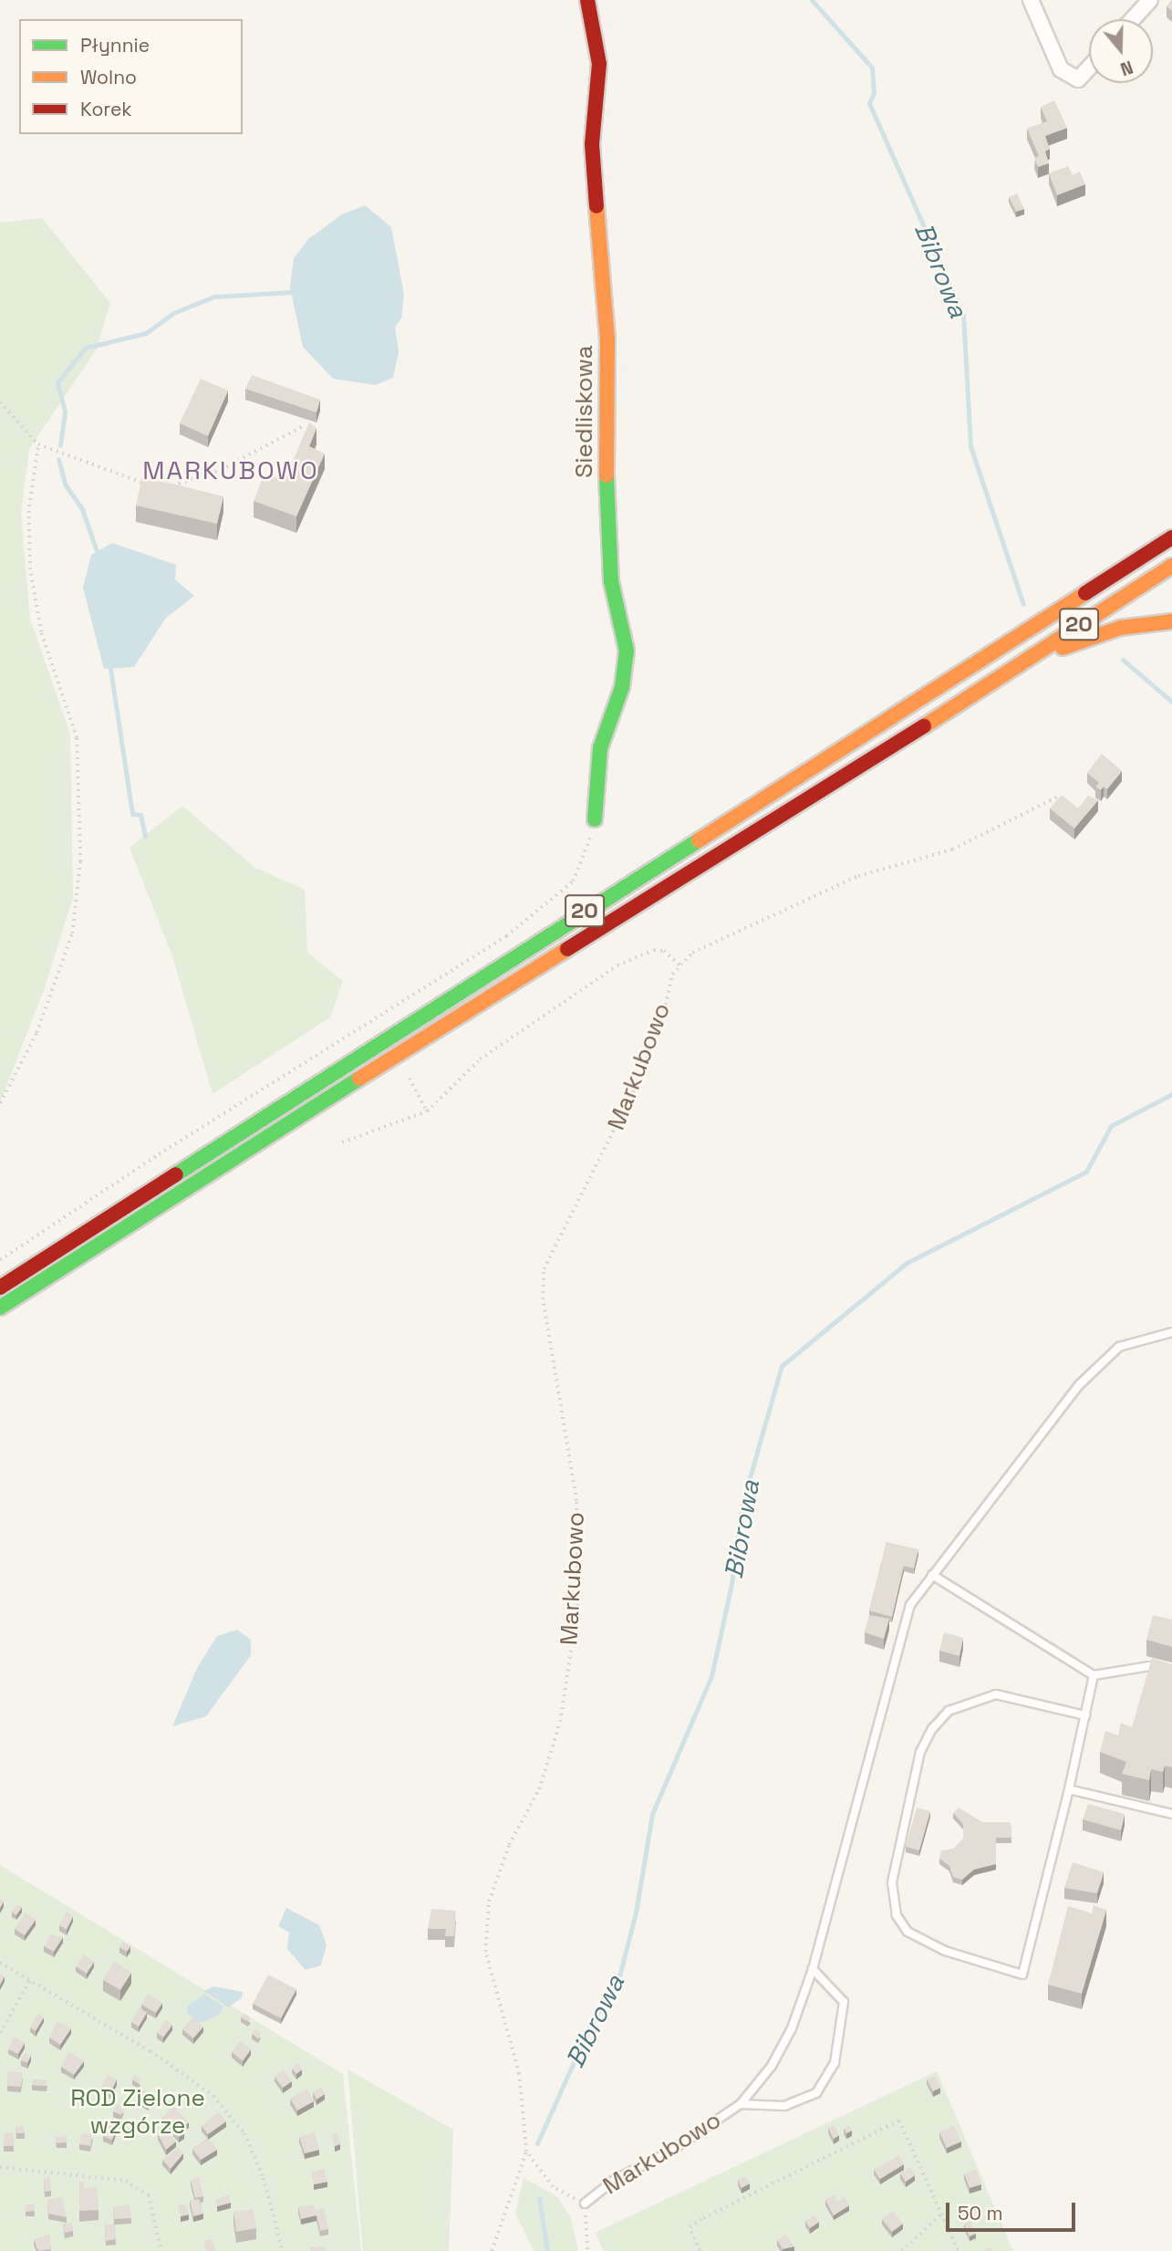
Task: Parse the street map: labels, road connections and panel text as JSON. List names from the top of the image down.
{
  "streets": {
    "main road": ["Siedliskowa", "20"],
    "lane": ["Markubowo"]
  },
  "districts": ["MARKUBOWO"],
  "water": ["Bibrowa"],
  "parks": ["ROD Zielone wzgórze"],
  "legend": ["Płynnie", "Wolno", "Korek"],
  "scale_bar": "50 m",
  "north": "bottom"
}
